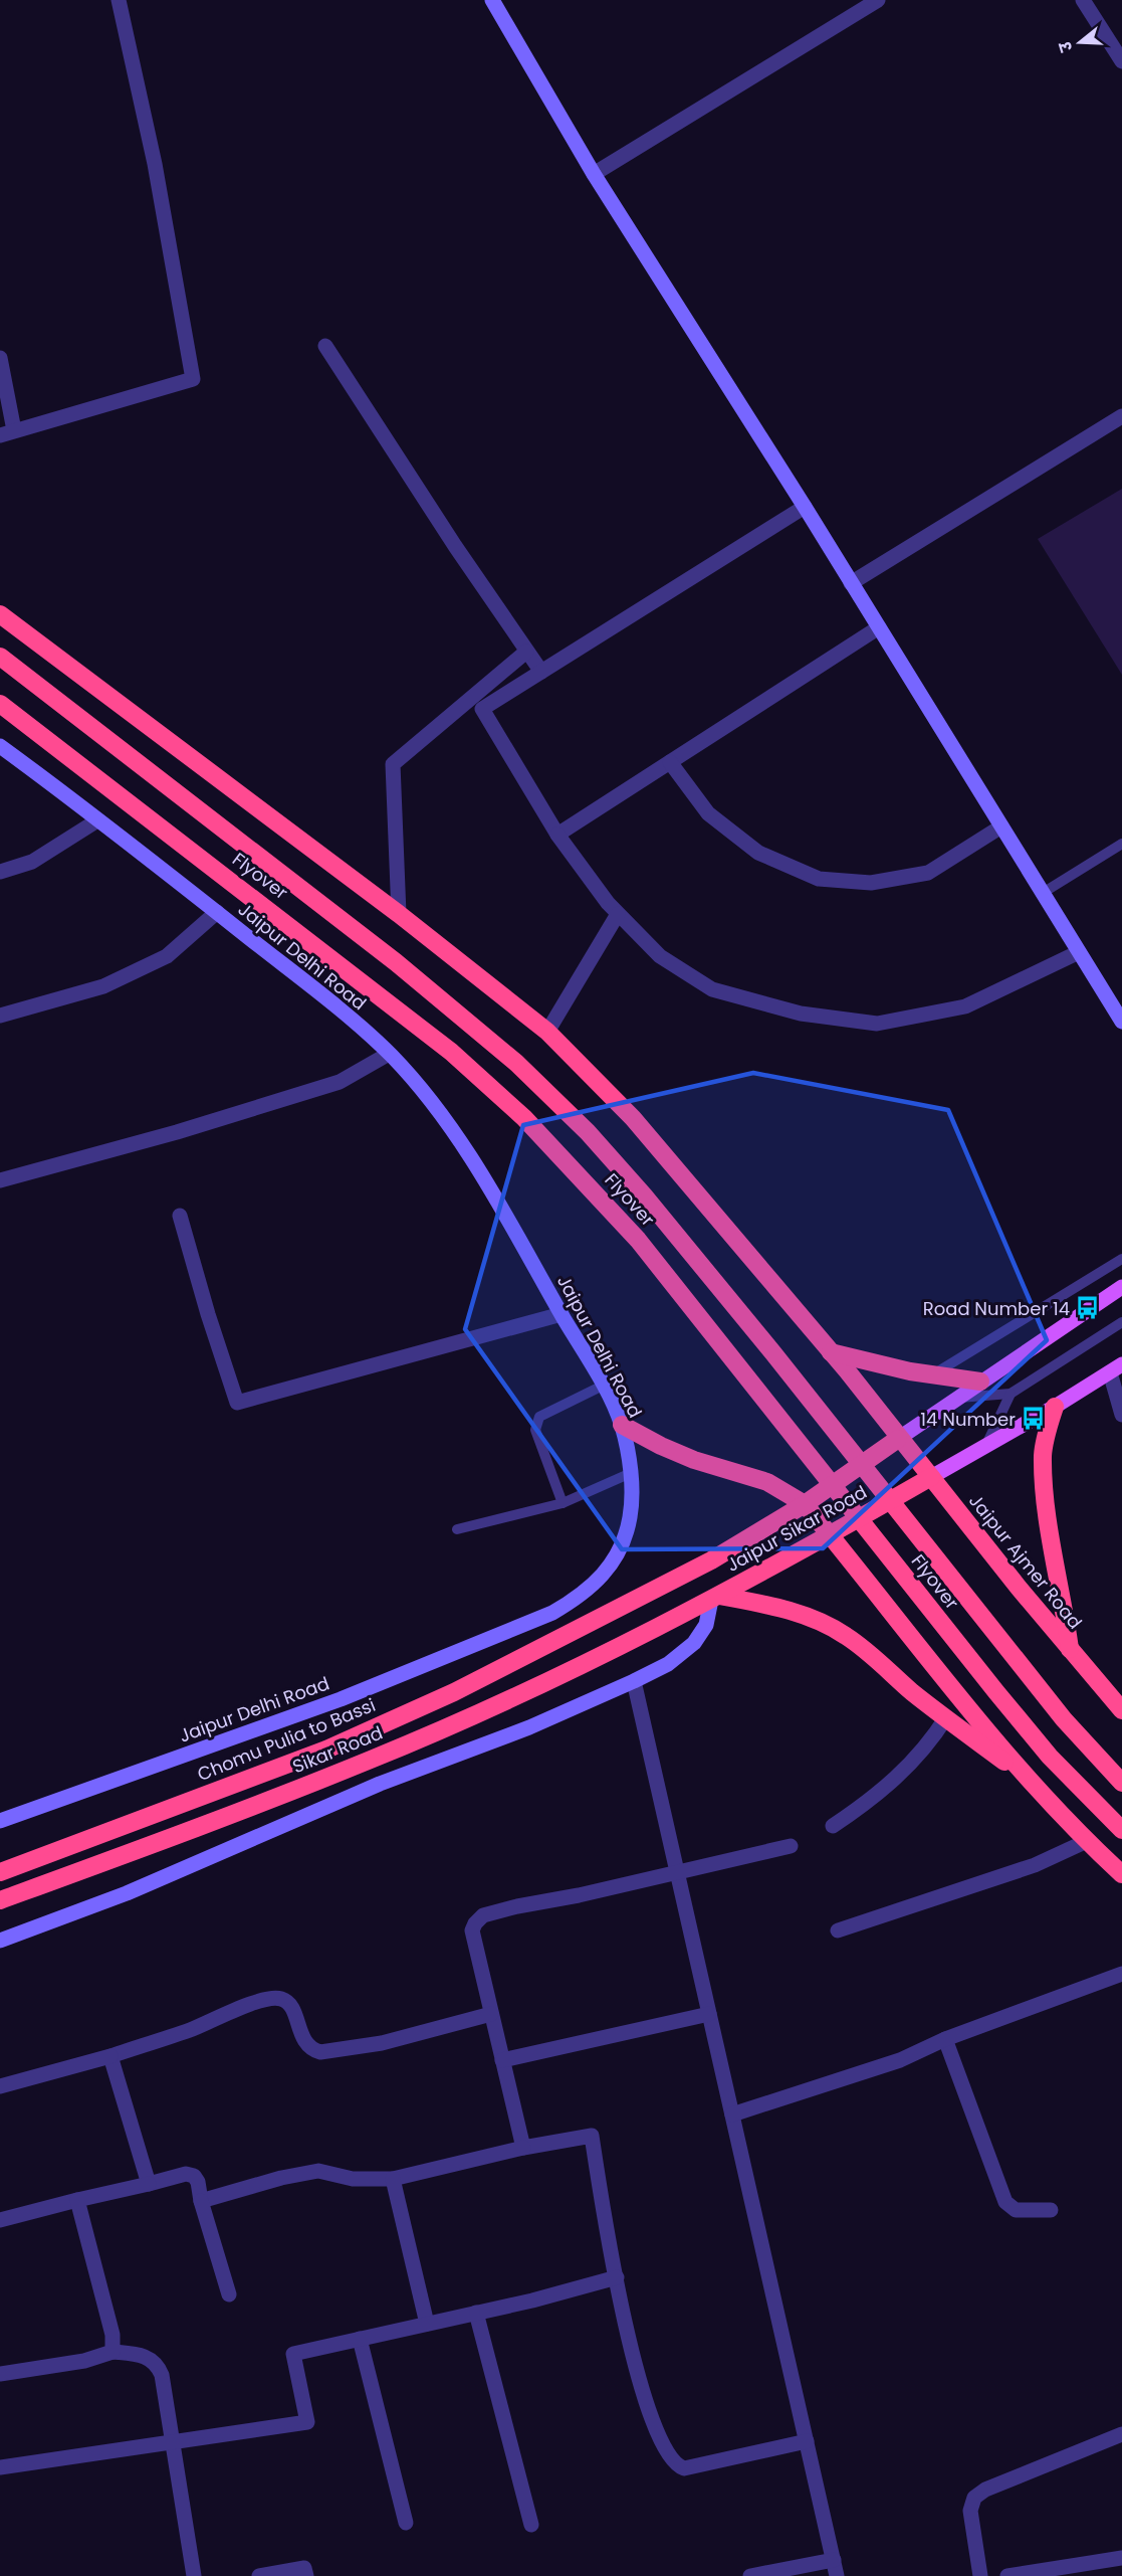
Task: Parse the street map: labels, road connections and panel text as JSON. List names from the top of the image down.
{
  "streets": {
    "highway": [
      "Flyover",
      "Jaipur Sikar Road",
      "Jaipur Ajmer Road",
      "Chomu Pulia to Bassi",
      "Sikar Road"
    ],
    "main road": ["Jaipur Delhi Road"]
  },
  "crossings": [
    ["Jaipur Sikar Road", "Jaipur Ajmer Road"],
    ["Jaipur Sikar Road", "Sikar Road"],
    ["Jaipur Ajmer Road", "Chomu Pulia to Bassi"]
  ],
  "places": {
    "bus stop": ["Road Number 14", "14 Number"]
  },
  "north": "left"
}
